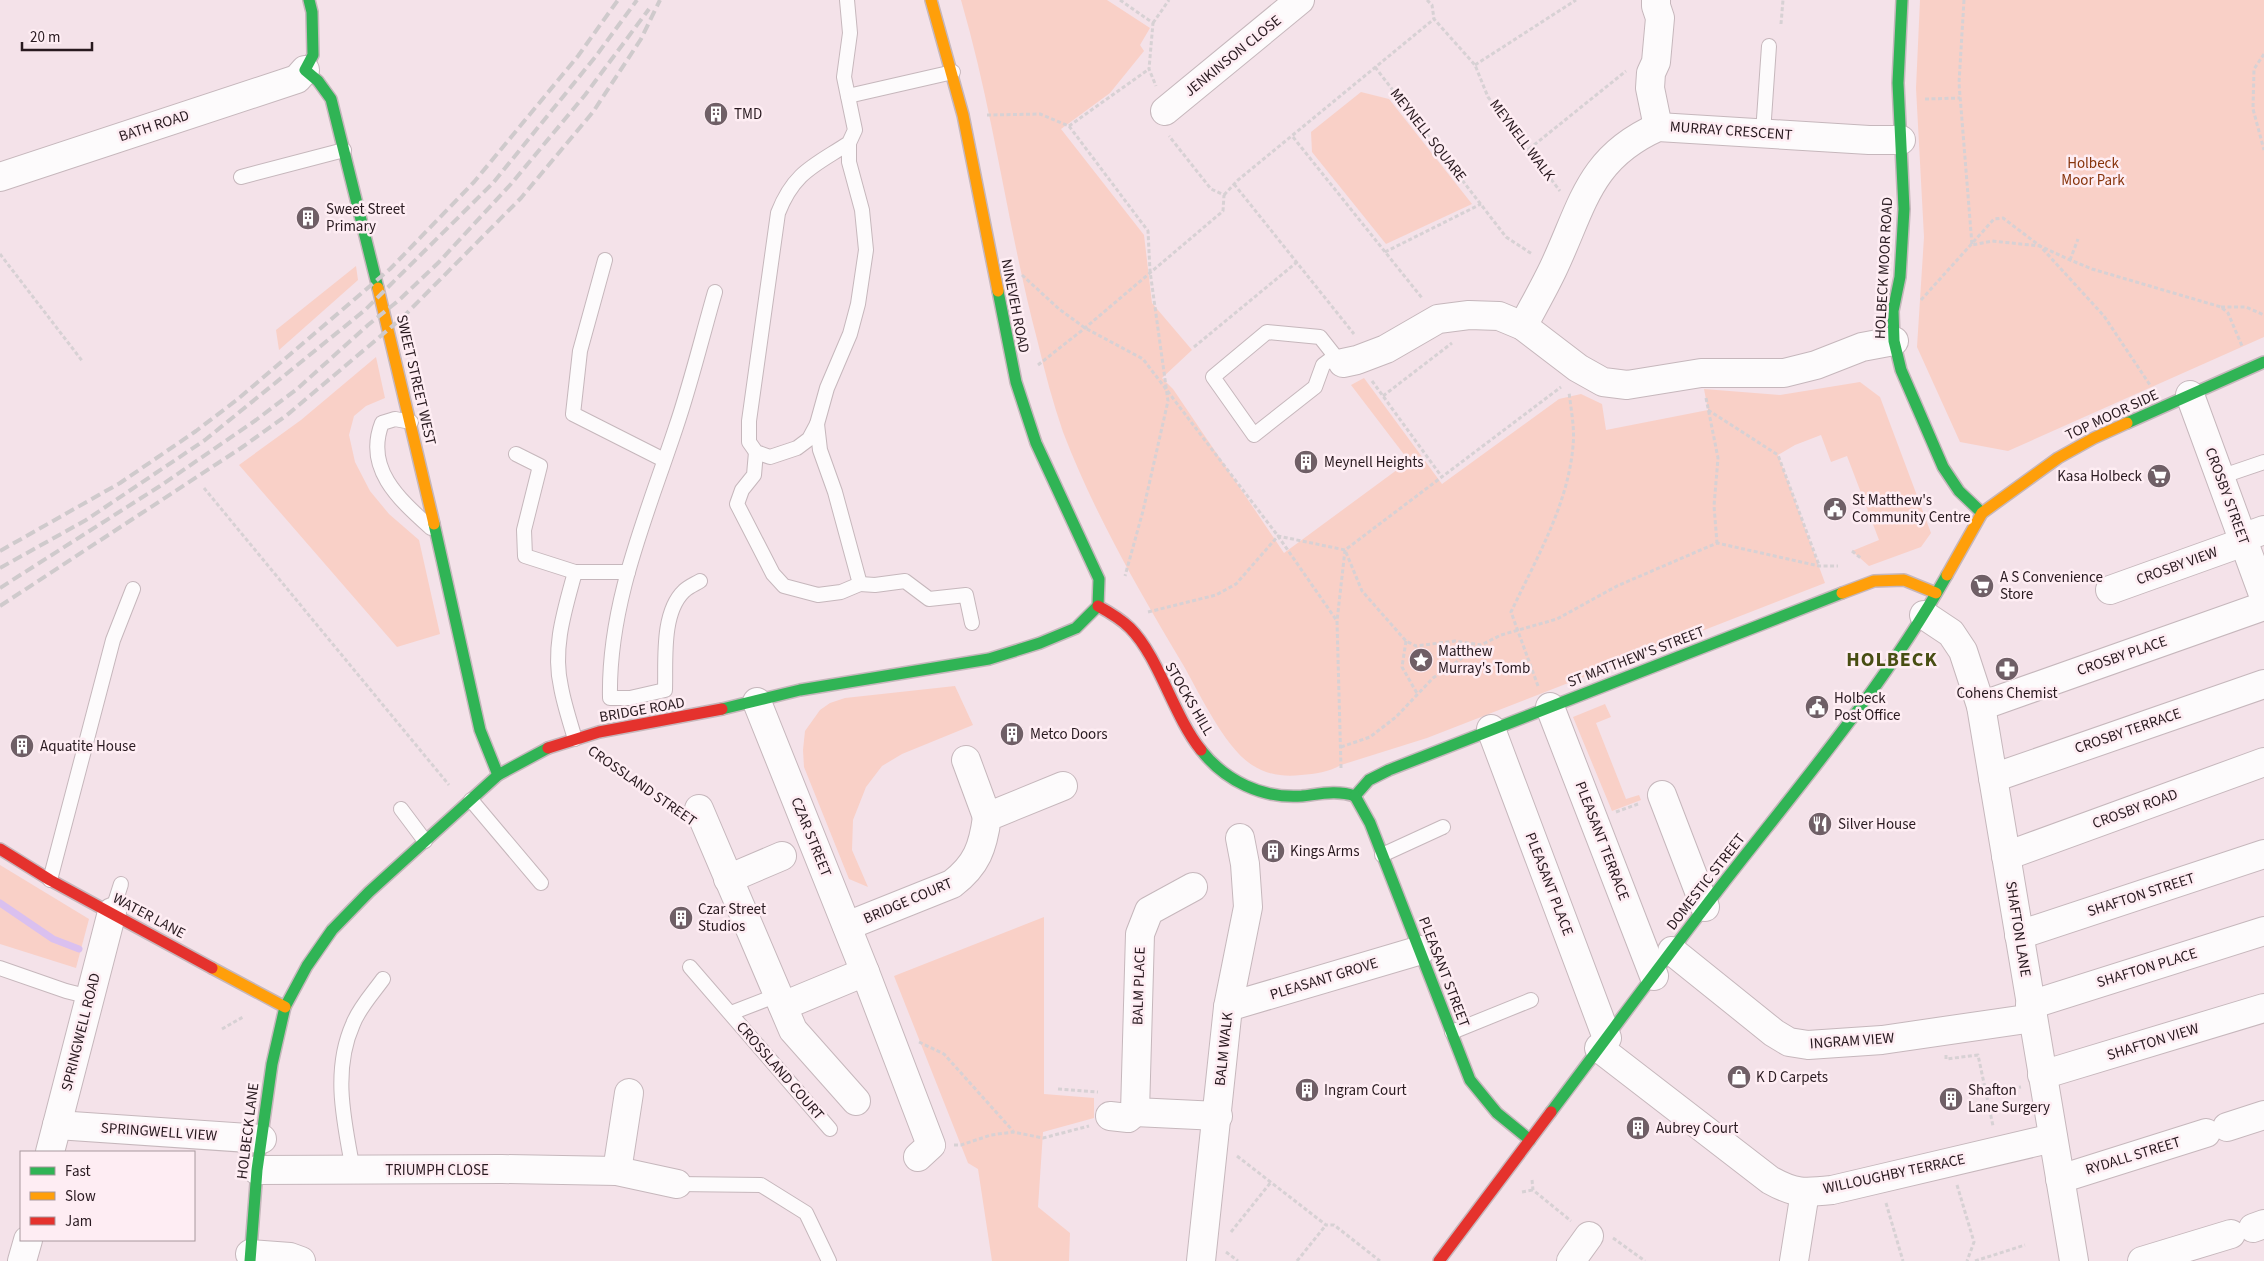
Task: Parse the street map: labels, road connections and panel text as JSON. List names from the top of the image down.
{
  "streets": {
    "street": [
      "JENKINSON CLOSE",
      "BATH ROAD",
      "MURRAY CRESCENT",
      "HOLBECK MOOR ROAD",
      "NINEVEH ROAD",
      "SWEET STREET WEST",
      "TOP MOOR SIDE",
      "CROSBY STREET",
      "CROSBY VIEW",
      "CROSBY PLACE",
      "ST MATTHEW'S STREET",
      "STOCKS HILL",
      "BRIDGE ROAD",
      "CROSBY TERRACE",
      "CROSBY ROAD",
      "CZAR STREET",
      "PLEASANT TERRACE",
      "DOMESTIC STREET",
      "PLEASANT PLACE",
      "SHAFTON STREET",
      "BRIDGE COURT",
      "WATER LANE",
      "SHAFTON LANE",
      "SHAFTON PLACE",
      "PLEASANT STREET",
      "PLEASANT GROVE",
      "BALM PLACE",
      "SPRINGWELL ROAD",
      "INGRAM VIEW",
      "SHAFTON VIEW",
      "BALM WALK",
      "HOLBECK LANE",
      "SPRINGWELL VIEW",
      "RYDALL STREET",
      "TRIUMPH CLOSE",
      "WILLOUGHBY TERRACE"
    ],
    "lane": ["CROSSLAND COURT"],
    "path": ["MEYNELL SQUARE", "MEYNELL WALK", "CROSSLAND STREET"]
  },
  "crossings": [
    ["BATH ROAD", "SWEET STREET WEST"],
    ["MURRAY CRESCENT", "MEYNELL SQUARE"],
    ["MURRAY CRESCENT", "MEYNELL WALK"],
    ["MURRAY CRESCENT", "HOLBECK MOOR ROAD"],
    ["HOLBECK MOOR ROAD", "TOP MOOR SIDE"],
    ["HOLBECK MOOR ROAD", "DOMESTIC STREET"],
    ["NINEVEH ROAD", "STOCKS HILL"],
    ["NINEVEH ROAD", "BRIDGE ROAD"],
    ["SWEET STREET WEST", "BRIDGE ROAD"],
    ["TOP MOOR SIDE", "CROSBY STREET"],
    ["TOP MOOR SIDE", "DOMESTIC STREET"],
    ["CROSBY STREET", "CROSBY VIEW"],
    ["CROSBY PLACE", "SHAFTON LANE"],
    ["ST MATTHEW'S STREET", "PLEASANT TERRACE"],
    ["ST MATTHEW'S STREET", "DOMESTIC STREET"],
    ["ST MATTHEW'S STREET", "PLEASANT PLACE"],
    ["ST MATTHEW'S STREET", "SHAFTON LANE"],
    ["ST MATTHEW'S STREET", "PLEASANT STREET"],
    ["STOCKS HILL", "BRIDGE ROAD"],
    ["BRIDGE ROAD", "CROSSLAND STREET"],
    ["BRIDGE ROAD", "CZAR STREET"],
    ["BRIDGE ROAD", "WATER LANE"],
    ["BRIDGE ROAD", "HOLBECK LANE"],
    ["CROSBY TERRACE", "SHAFTON LANE"],
    ["CROSBY ROAD", "SHAFTON LANE"],
    ["CZAR STREET", "BRIDGE COURT"],
    ["PLEASANT TERRACE", "DOMESTIC STREET"],
    ["DOMESTIC STREET", "PLEASANT PLACE"],
    ["DOMESTIC STREET", "SHAFTON LANE"],
    ["DOMESTIC STREET", "PLEASANT STREET"],
    ["DOMESTIC STREET", "INGRAM VIEW"],
    ["DOMESTIC STREET", "WILLOUGHBY TERRACE"],
    ["PLEASANT PLACE", "WILLOUGHBY TERRACE"],
    ["SHAFTON STREET", "SHAFTON LANE"],
    ["WATER LANE", "SPRINGWELL ROAD"],
    ["WATER LANE", "HOLBECK LANE"],
    ["SHAFTON LANE", "SHAFTON PLACE"],
    ["SHAFTON LANE", "INGRAM VIEW"],
    ["SHAFTON LANE", "SHAFTON VIEW"],
    ["SHAFTON LANE", "RYDALL STREET"],
    ["SHAFTON LANE", "WILLOUGHBY TERRACE"],
    ["SHAFTON PLACE", "INGRAM VIEW"],
    ["PLEASANT STREET", "PLEASANT GROVE"],
    ["PLEASANT GROVE", "BALM WALK"],
    ["SPRINGWELL ROAD", "SPRINGWELL VIEW"],
    ["HOLBECK LANE", "SPRINGWELL VIEW"],
    ["HOLBECK LANE", "TRIUMPH CLOSE"]
  ],
  "districts": ["HOLBECK"],
  "parks": ["Holbeck Moor Park"],
  "places": {
    "building": [
      "TMD",
      "Sweet Street Primary",
      "Meynell Heights",
      "Metco Doors",
      "Aquatite House",
      "Kings Arms",
      "Czar Street Studios",
      "Ingram Court",
      "Shafton Lane Surgery",
      "Aubrey Court"
    ],
    "supermarket": ["Kasa Holbeck", "A S Convenience Store"],
    "public building": ["St Matthew's Community Centre", "Holbeck Post Office"],
    "place": ["Matthew Murray's Tomb"],
    "pharmacy": ["Cohens Chemist"],
    "restaurant": ["Silver House"],
    "shop": ["K D Carpets"]
  },
  "legend": ["Fast", "Slow", "Jam"],
  "scale_bar": "20 m"
}
